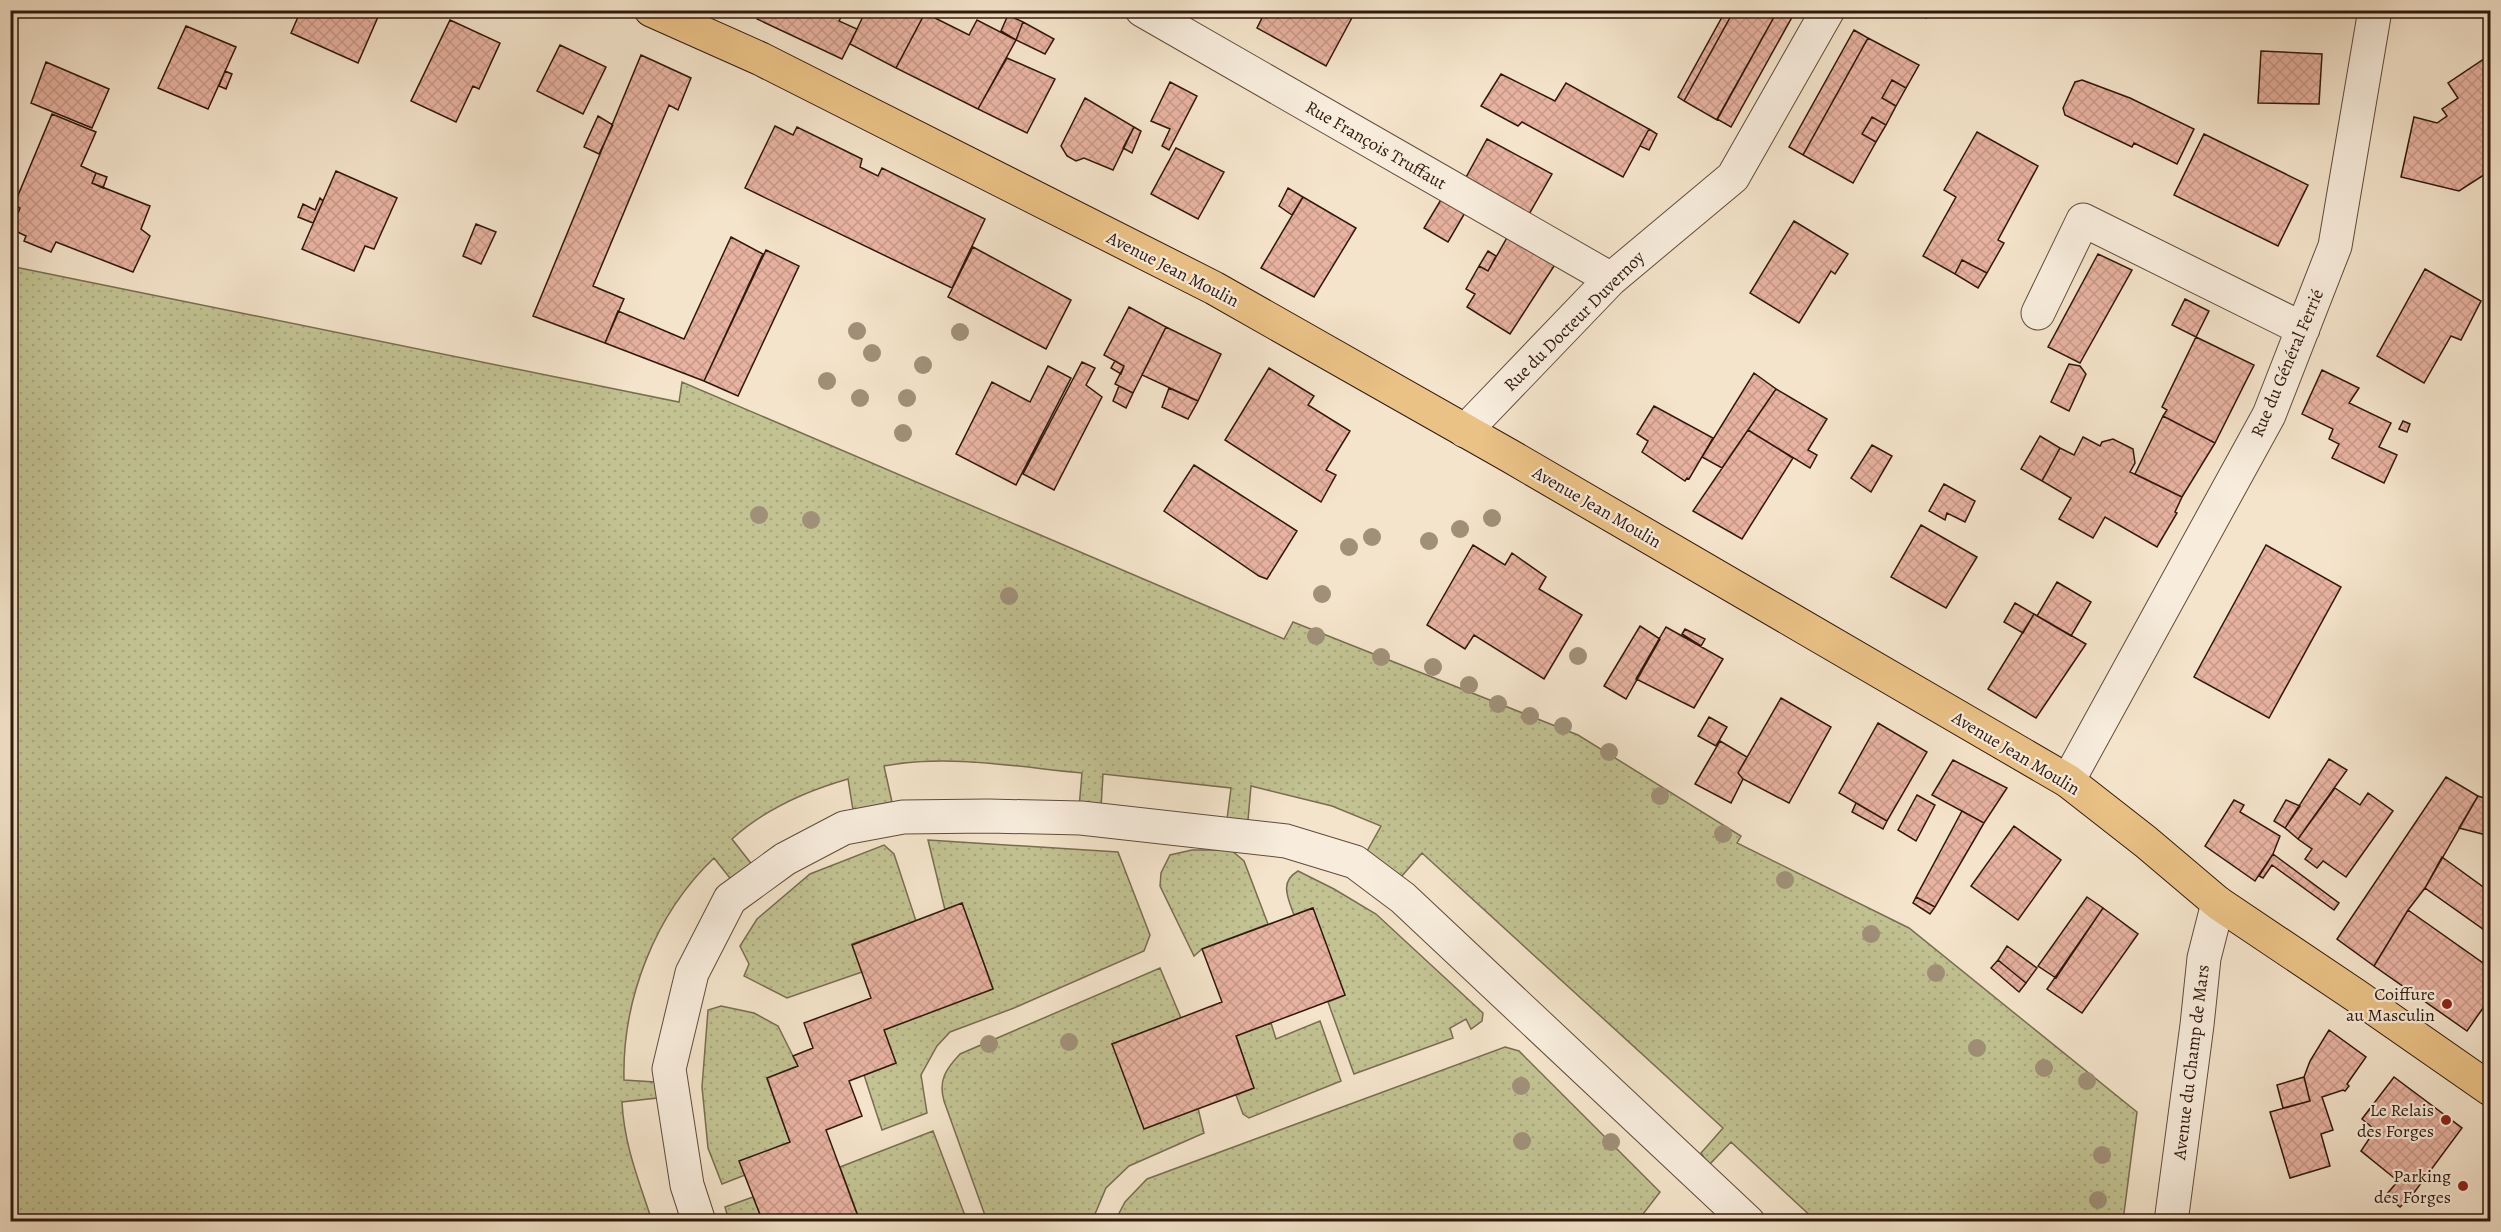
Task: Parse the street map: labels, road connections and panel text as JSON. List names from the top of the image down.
{
  "streets": {
    "main road": ["Avenue Jean Moulin"],
    "street": [
      "Rue François Truffaut",
      "Rue du Docteur Duvernoy",
      "Rue du Général Ferrié",
      "Avenue du Champ de Mars"
    ]
  },
  "crossings": [
    ["Rue François Truffaut", "Rue du Docteur Duvernoy"],
    ["Avenue Jean Moulin", "Rue du Docteur Duvernoy"],
    ["Avenue Jean Moulin", "Rue du Général Ferrié"],
    ["Avenue Jean Moulin", "Avenue du Champ de Mars"]
  ],
  "places": ["Coiffure au Masculin", "Le Relais des Forges", "Parking des Forges"]
}
